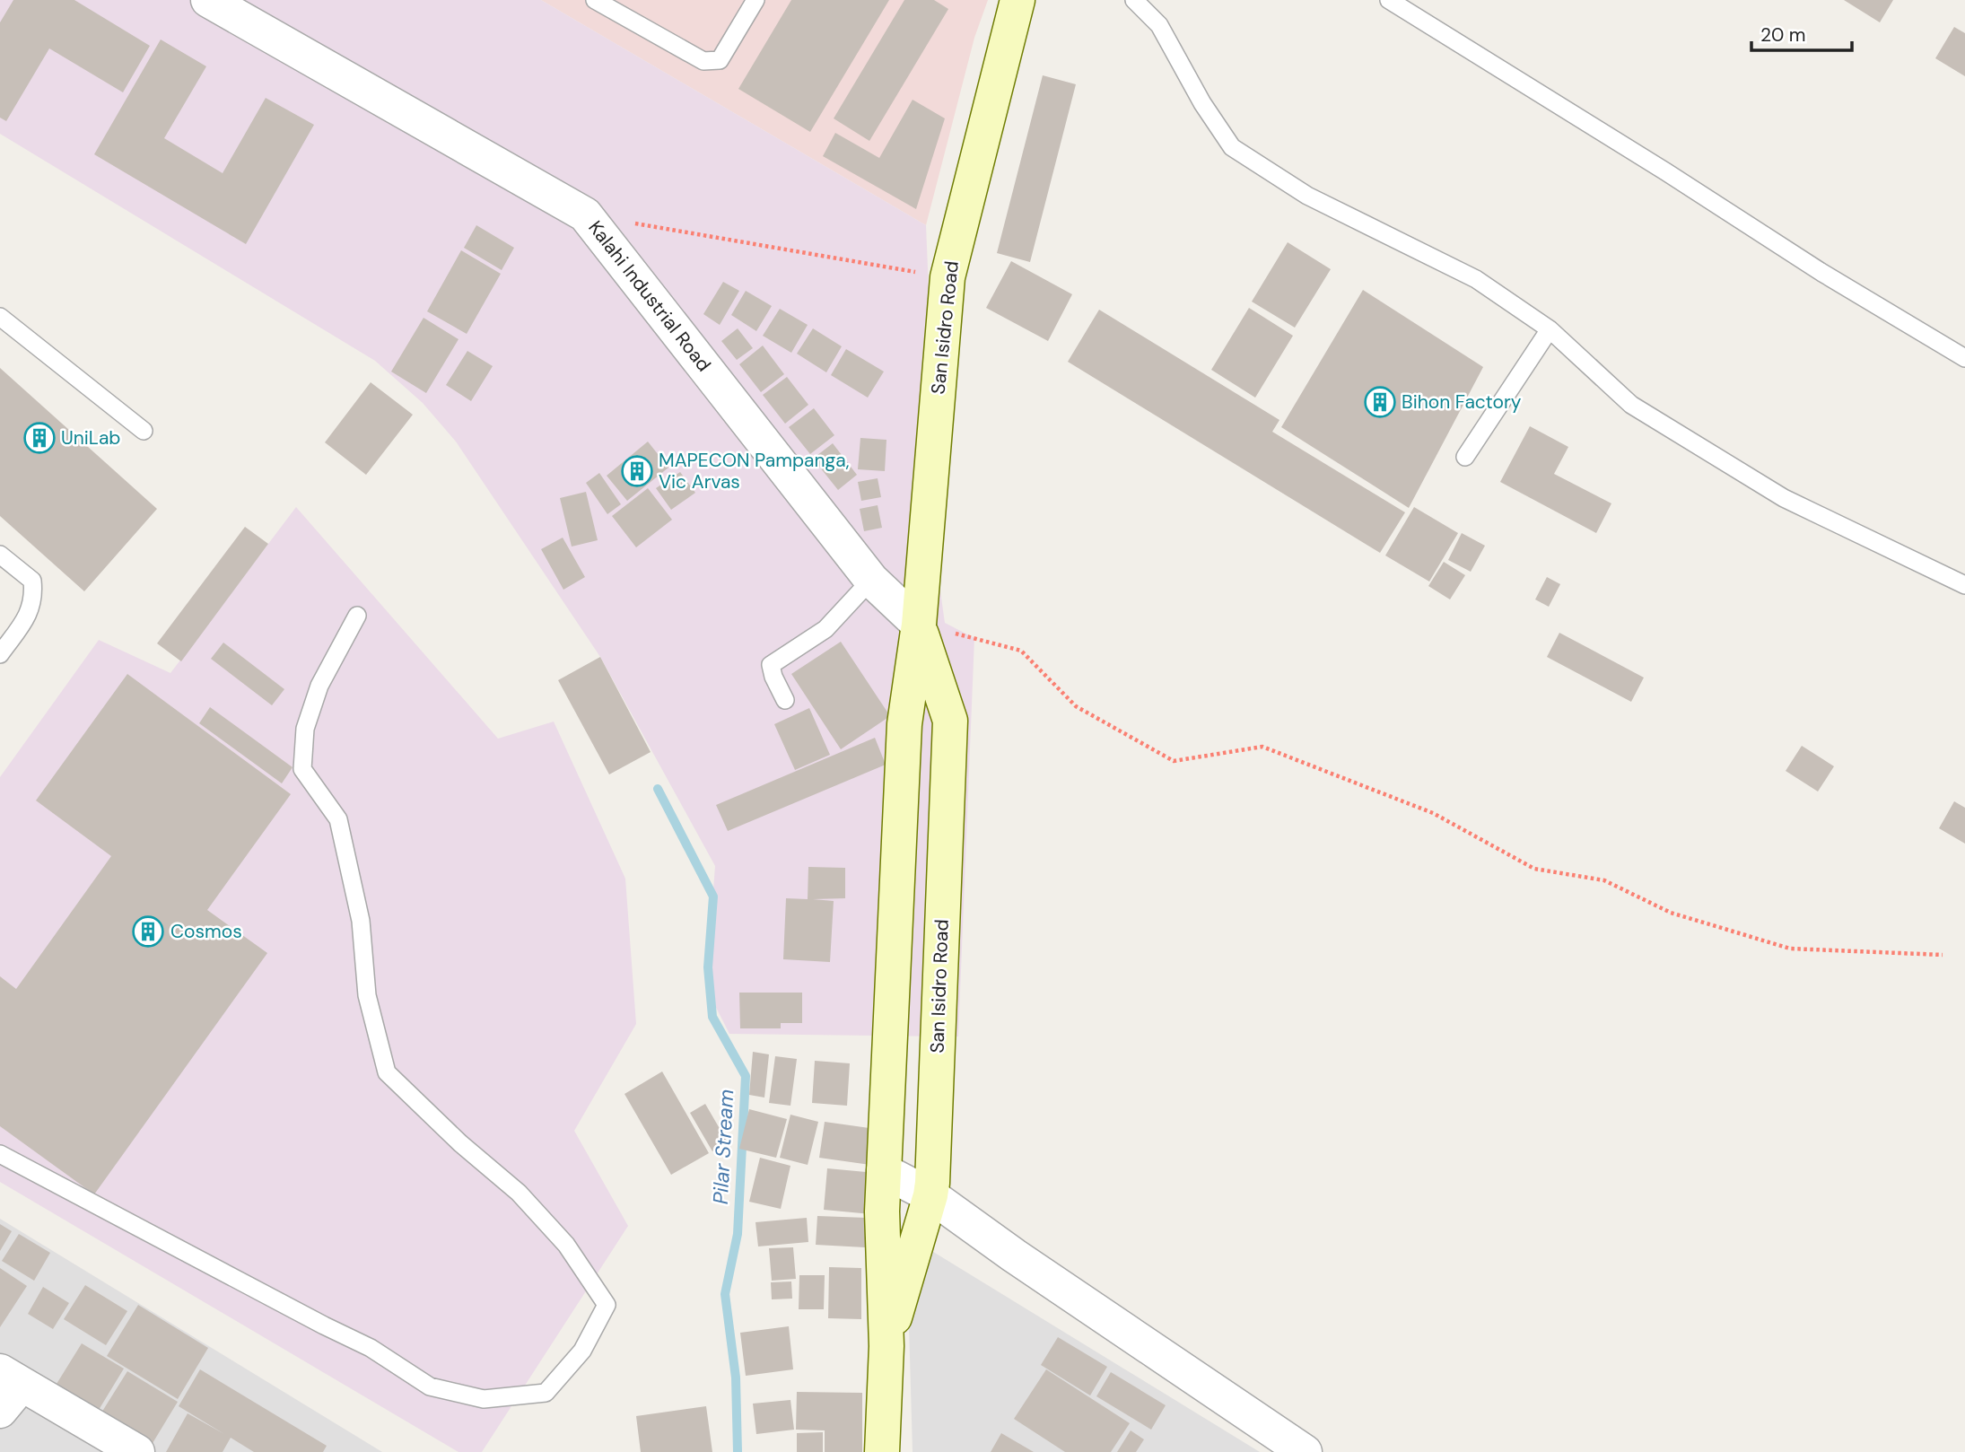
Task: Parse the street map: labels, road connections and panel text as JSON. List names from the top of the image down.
{
  "streets": {
    "main road": ["San Isidro Road"],
    "street": ["Kalahi Industrial Road"]
  },
  "crossings": [
    ["Kalahi Industrial Road", "San Isidro Road"]
  ],
  "water": ["Pilar Stream"],
  "places": {
    "building": [
      "Bihon Factory",
      "UniLab",
      "MAPECON Pampanga, Vic Arvas",
      "Cosmos"
    ]
  },
  "scale_bar": "20 m"
}
